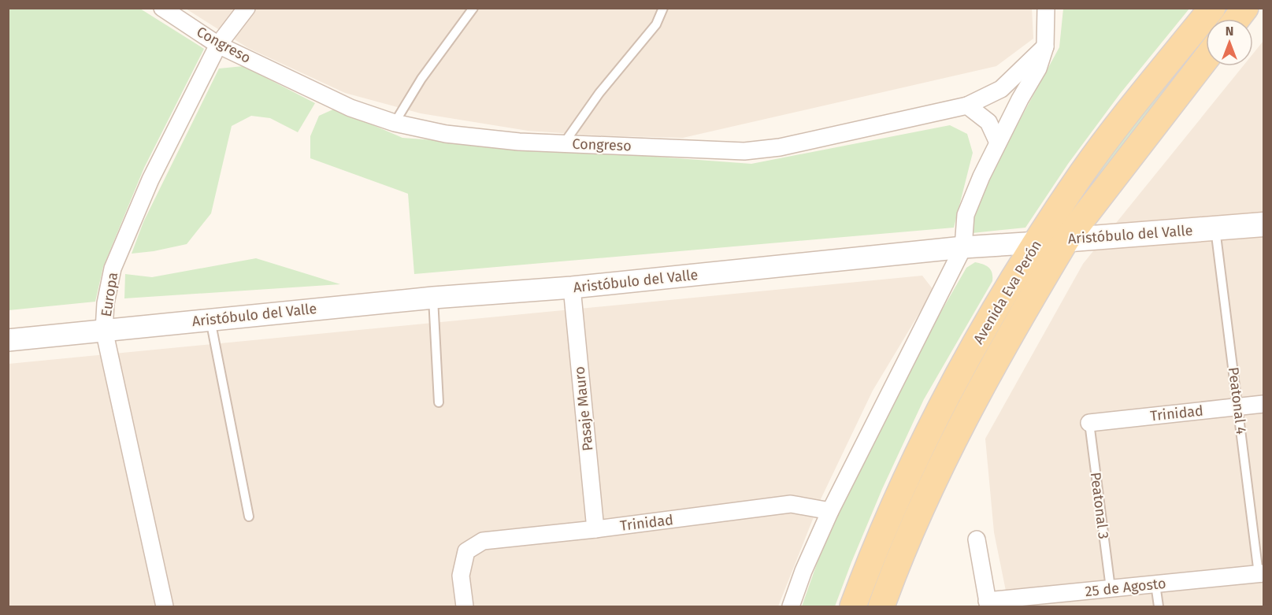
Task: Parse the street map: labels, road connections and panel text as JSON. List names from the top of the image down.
{
  "streets": {
    "main road": ["Aristóbulo del Valle", "Avenida Eva Perón"],
    "street": [
      "Congreso",
      "Europa",
      "Pasaje Mauro",
      "Trinidad",
      "25 de Agosto"
    ],
    "lane": ["Peatonal 4", "Peatonal 3"]
  },
  "crossings": [
    ["Congreso", "Europa"],
    ["Aristóbulo del Valle", "Avenida Eva Perón"],
    ["Aristóbulo del Valle", "Europa"],
    ["Aristóbulo del Valle", "Peatonal 4"],
    ["Aristóbulo del Valle", "Pasaje Mauro"],
    ["Peatonal 4", "Trinidad"],
    ["Peatonal 4", "25 de Agosto"],
    ["Pasaje Mauro", "Trinidad"],
    ["Trinidad", "Peatonal 3"],
    ["Peatonal 3", "25 de Agosto"]
  ],
  "north": "top"
}
